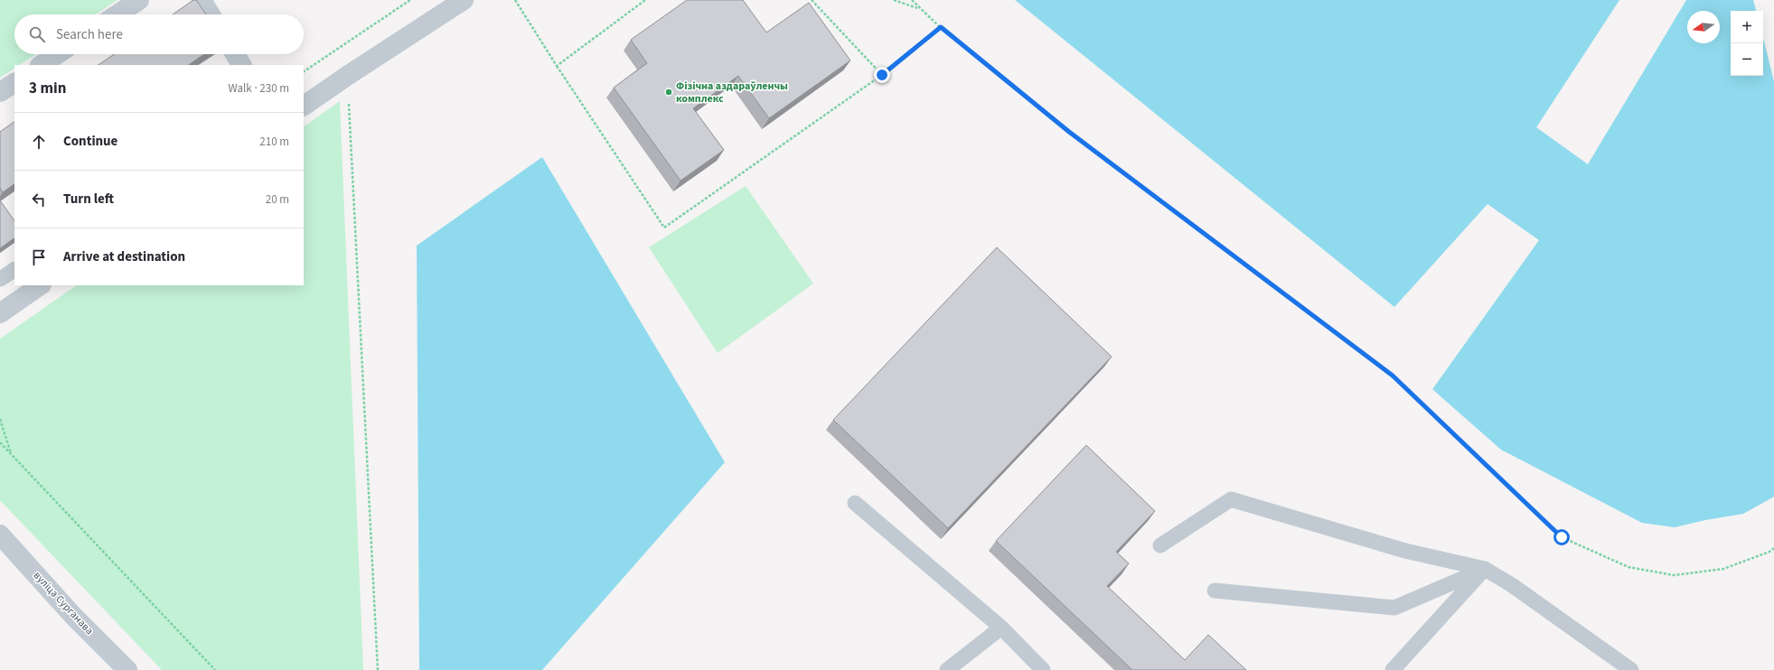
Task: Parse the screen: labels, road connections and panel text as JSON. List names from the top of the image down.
{
  "streets": {
    "street": ["вуліца Сурганава"]
  },
  "places": ["Фізічна аздараўленчы комплекс"],
  "north": "left",
  "page": {
    "map_buttons": ["+", "−"],
    "search": "Search here",
    "heading": ["3 min", "Walk · 230 m"],
    "list": [
      ["Continue", "210 m"],
      ["Turn left", "20 m"],
      "Arrive at destination"
    ]
  }
}
